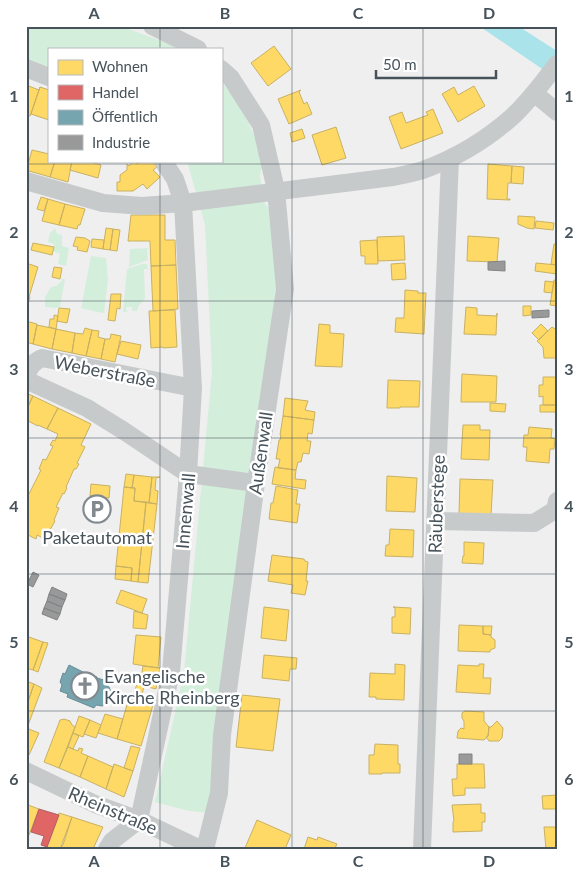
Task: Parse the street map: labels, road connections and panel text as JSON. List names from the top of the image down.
{
  "streets": {
    "street": [
      "Weberstraße",
      "Außenwall",
      "Räuberstege",
      "Innenwall",
      "Rheinstraße"
    ]
  },
  "crossings": [
    ["Weberstraße", "Innenwall"],
    ["Innenwall", "Rheinstraße"]
  ],
  "places": {
    "parking": ["Paketautomat"],
    "church": ["Evangelische Kirche Rheinberg"]
  },
  "legend": [
    "Wohnen",
    "Handel",
    "Öffentlich",
    "Industrie"
  ],
  "scale_bar": "50 m",
  "grid": {
    "columns": [
      "A",
      "B",
      "C",
      "D"
    ],
    "rows": [
      "1",
      "2",
      "3",
      "4",
      "5",
      "6"
    ]
  }
}
